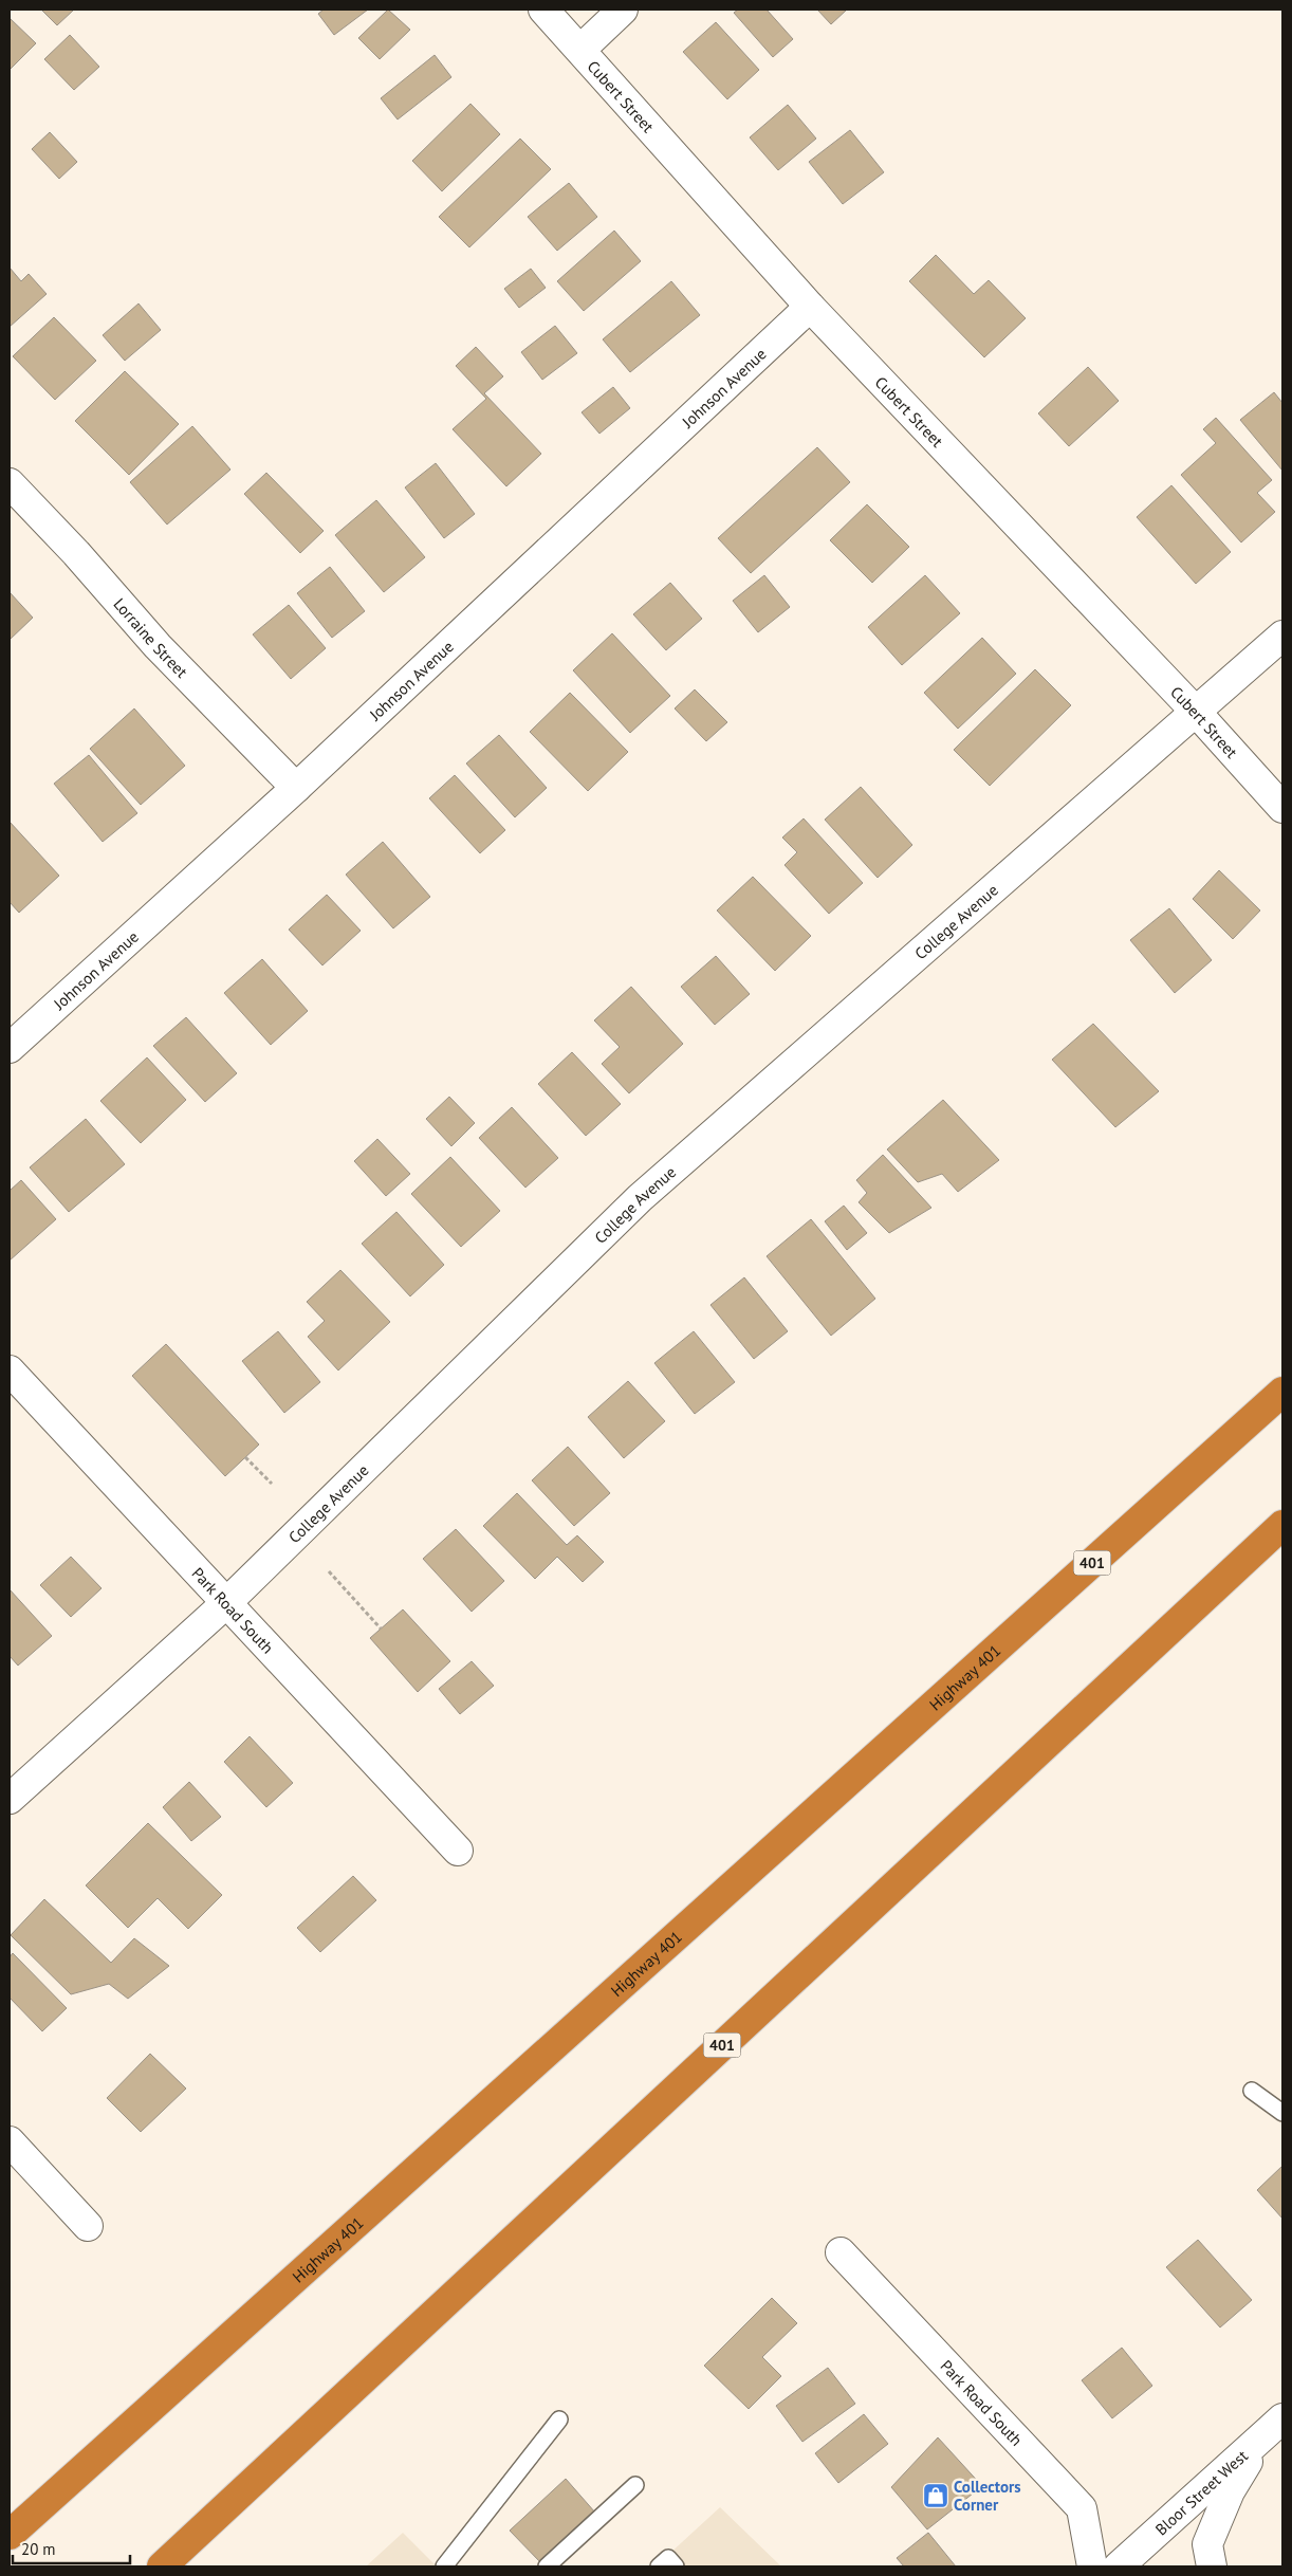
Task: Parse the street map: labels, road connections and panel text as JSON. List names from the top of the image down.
{
  "streets": {
    "highway": ["401", "Highway 401"],
    "street": [
      "Cubert Street",
      "Johnson Avenue",
      "Lorraine Street",
      "College Avenue",
      "Park Road South",
      "Bloor Street West"
    ]
  },
  "crossings": [
    ["Cubert Street", "Johnson Avenue"],
    ["Cubert Street", "College Avenue"],
    ["Johnson Avenue", "Lorraine Street"],
    ["College Avenue", "Park Road South"]
  ],
  "places": {
    "shop": ["Collectors Corner"]
  },
  "scale_bar": "20 m"
}
